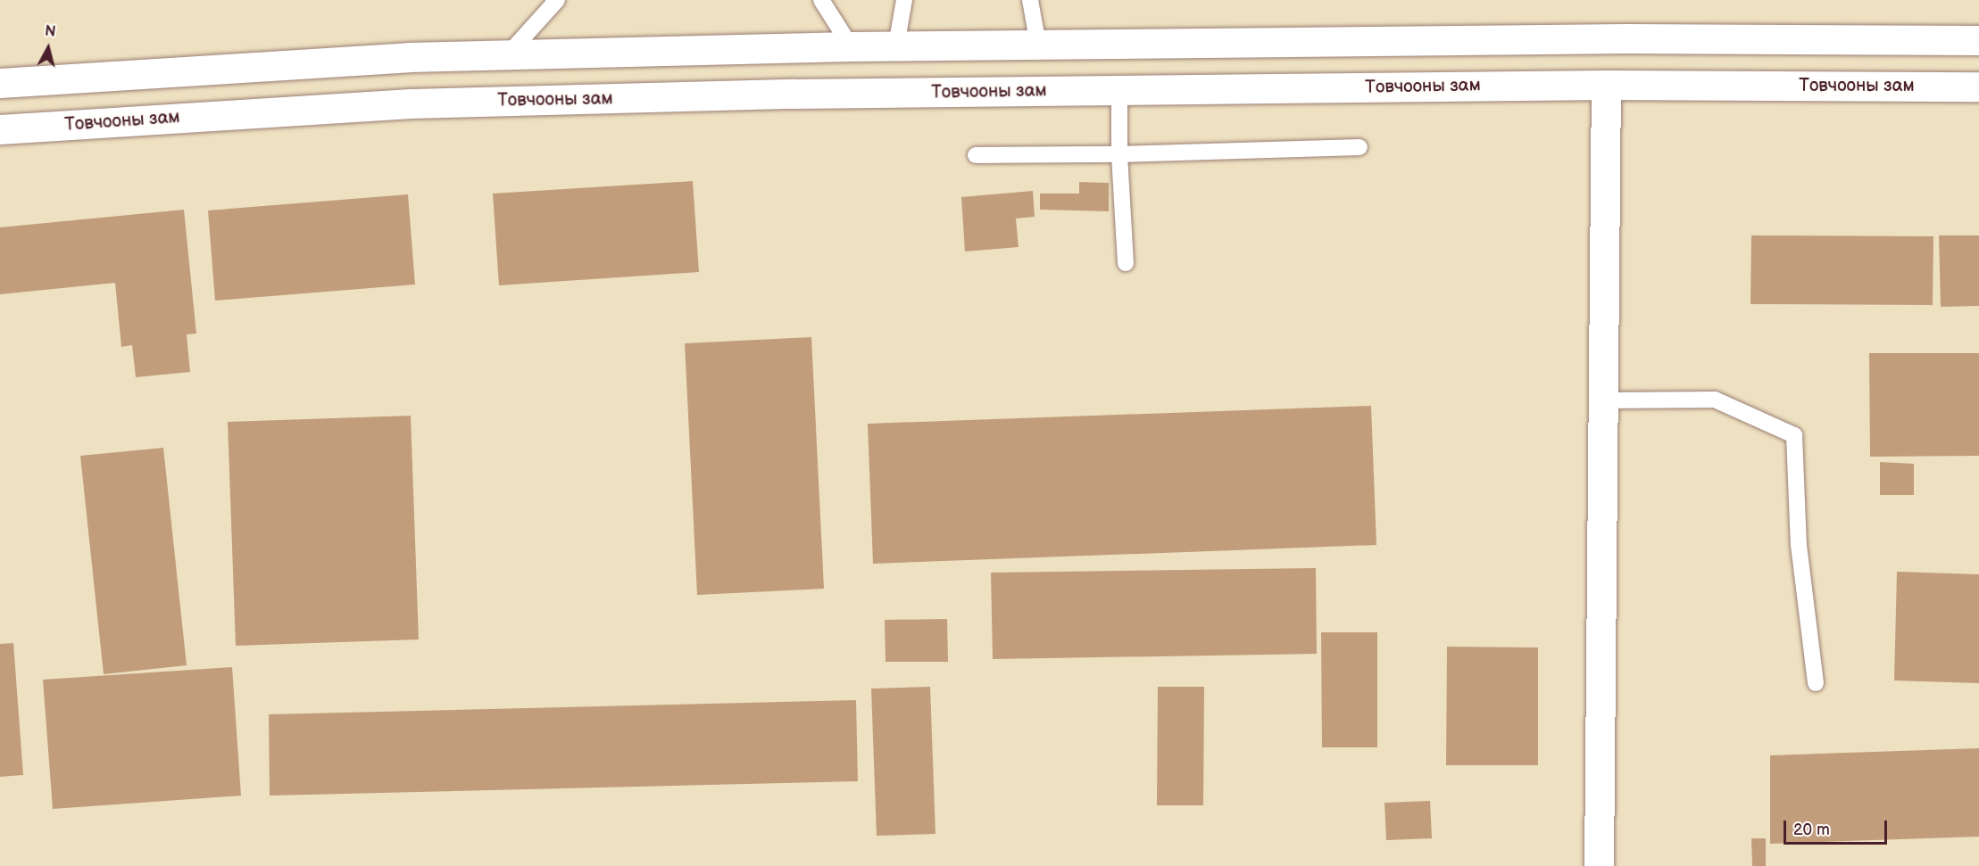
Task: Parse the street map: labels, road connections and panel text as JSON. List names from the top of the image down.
{
  "streets": {
    "main road": ["Товчооны зам"]
  },
  "scale_bar": "20 m",
  "north": "top"
}
